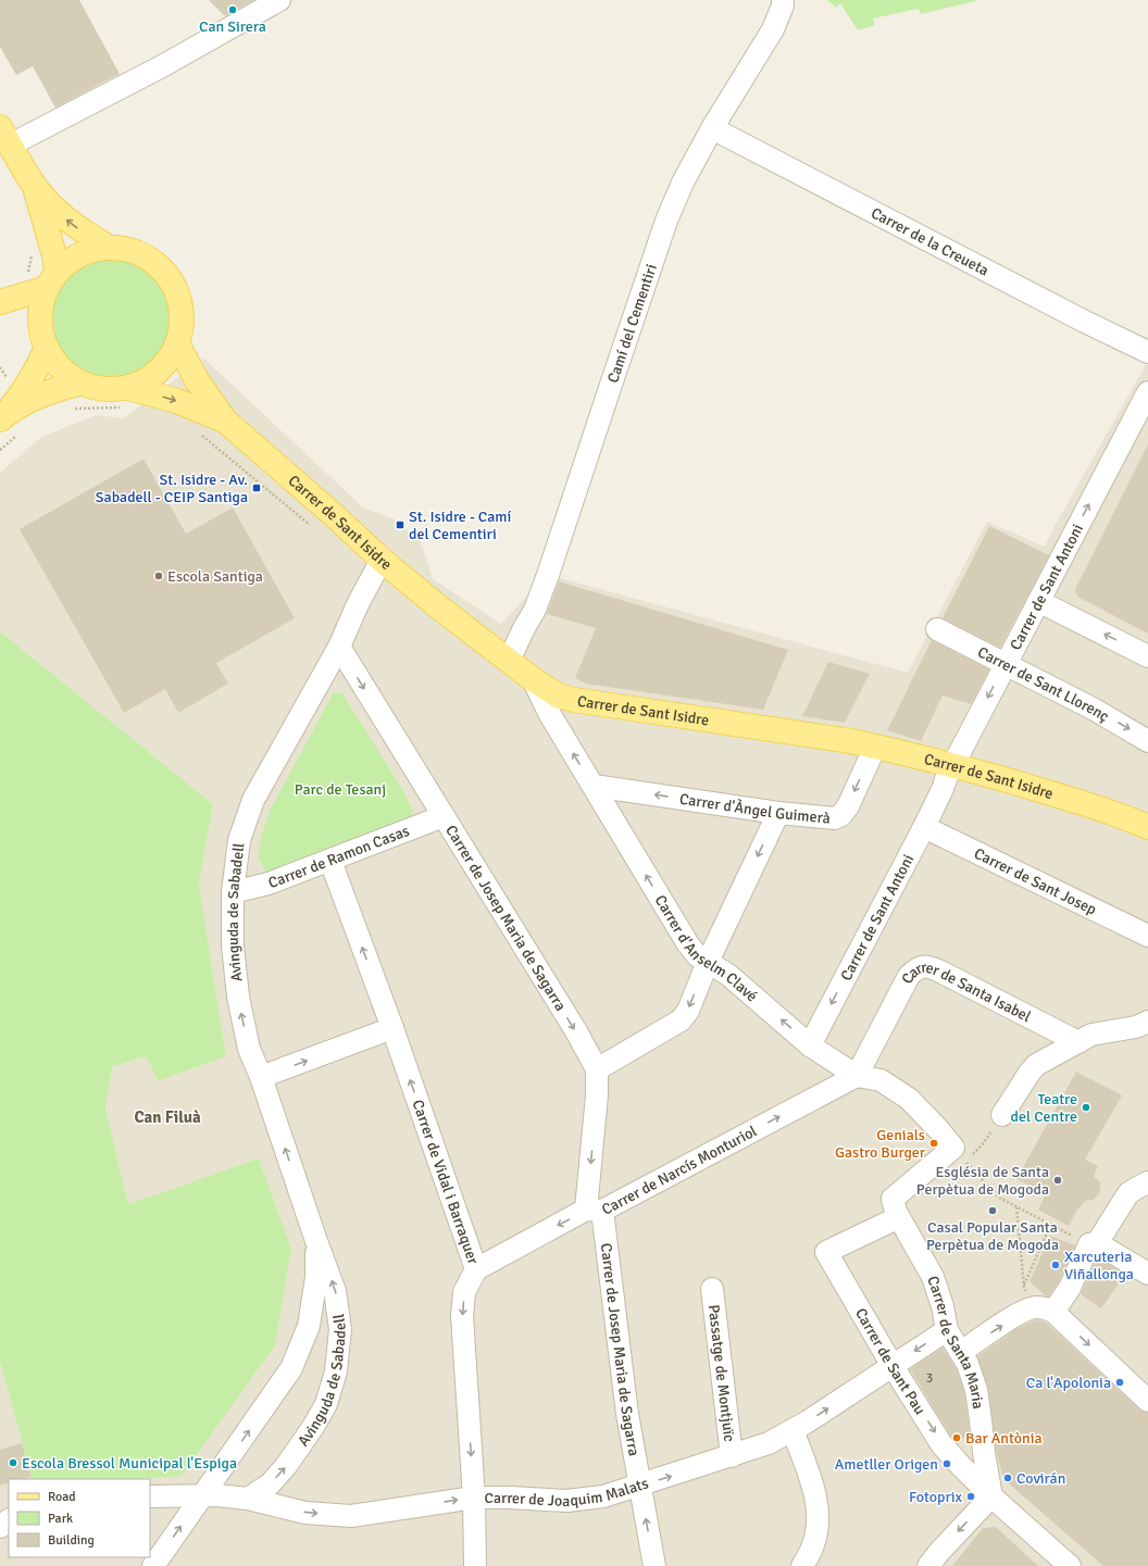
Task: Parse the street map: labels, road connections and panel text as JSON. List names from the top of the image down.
{
  "streets": {
    "main road": ["Carrer de Sant Isidre"],
    "street": [
      "Carrer de la Creueta",
      "Camí del Cementiri",
      "Carrer de Sant Antoni",
      "Carrer de Sant Llorenç",
      "Carrer d'Àngel Guimerà",
      "Carrer de Ramon Casas",
      "Carrer de Sant Josep",
      "Avinguda de Sabadell",
      "Carrer de Josep Maria de Sagarra",
      "Carrer d'Anselm Clavé",
      "Carrer de Santa Isabel",
      "Carrer de Narcís Monturiol",
      "Carrer de Vidal i Barraquer",
      "Carrer de Santa Maria",
      "Carrer de Sant Pau",
      "Passatge de Montjuïc",
      "Carrer de Joaquim Malats"
    ]
  },
  "crossings": [
    ["Carrer de la Creueta", "Camí del Cementiri"],
    ["Camí del Cementiri", "Carrer de Sant Isidre"],
    ["Carrer de Sant Isidre", "Carrer de Sant Antoni"],
    ["Carrer de Sant Isidre", "Carrer d'Àngel Guimerà"],
    ["Carrer de Sant Isidre", "Avinguda de Sabadell"],
    ["Carrer de Sant Isidre", "Carrer d'Anselm Clavé"],
    ["Carrer de Sant Antoni", "Carrer de Sant Llorenç"],
    ["Carrer de Sant Antoni", "Carrer de Sant Josep"],
    ["Carrer de Sant Antoni", "Carrer d'Anselm Clavé"],
    ["Carrer d'Àngel Guimerà", "Carrer d'Anselm Clavé"],
    ["Carrer de Ramon Casas", "Avinguda de Sabadell"],
    ["Carrer de Ramon Casas", "Carrer de Josep Maria de Sagarra"],
    ["Carrer de Ramon Casas", "Carrer de Vidal i Barraquer"],
    ["Avinguda de Sabadell", "Carrer de Josep Maria de Sagarra"],
    ["Avinguda de Sabadell", "Carrer de Joaquim Malats"],
    ["Carrer de Josep Maria de Sagarra", "Carrer de Narcís Monturiol"],
    ["Carrer de Josep Maria de Sagarra", "Carrer de Joaquim Malats"],
    ["Carrer d'Anselm Clavé", "Carrer de Santa Isabel"],
    ["Carrer d'Anselm Clavé", "Carrer de Narcís Monturiol"],
    ["Carrer d'Anselm Clavé", "Carrer de Santa Maria"],
    ["Carrer de Santa Isabel", "Carrer de Narcís Monturiol"],
    ["Carrer de Narcís Monturiol", "Carrer de Vidal i Barraquer"],
    ["Carrer de Vidal i Barraquer", "Carrer de Joaquim Malats"],
    ["Carrer de Santa Maria", "Carrer de Sant Pau"],
    ["Carrer de Santa Maria", "Carrer de Joaquim Malats"],
    ["Carrer de Sant Pau", "Carrer de Joaquim Malats"],
    ["Passatge de Montjuïc", "Carrer de Joaquim Malats"]
  ],
  "one_way": ["Carrer d'Àngel Guimerà", "Avinguda de Sabadell", "Carrer d'Anselm Clavé"],
  "districts": ["Can Filuà"],
  "parks": ["Parc de Tesanj"],
  "places": {
    "other": [
      "Can Sirera",
      "Escola Santiga",
      "Teatre del Centre",
      "Genials Gastro Burger",
      "Església de Santa Perpètua de Mogoda",
      "Casal Popular Santa Perpètua de Mogoda",
      "Xarcuteria Viñallonga",
      "Ca l'Apolonia",
      "Bar Antònia",
      "Escola Bressol Municipal l'Espiga",
      "Ametller Origen",
      "Covirán",
      "Fotoprix"
    ],
    "transit": ["St. Isidre - Av. Sabadell - CEIP Santiga", "St. Isidre - Camí del Cementiri"]
  },
  "house_numbers": ["3"],
  "legend": ["Road", "Park", "Building"]
}
